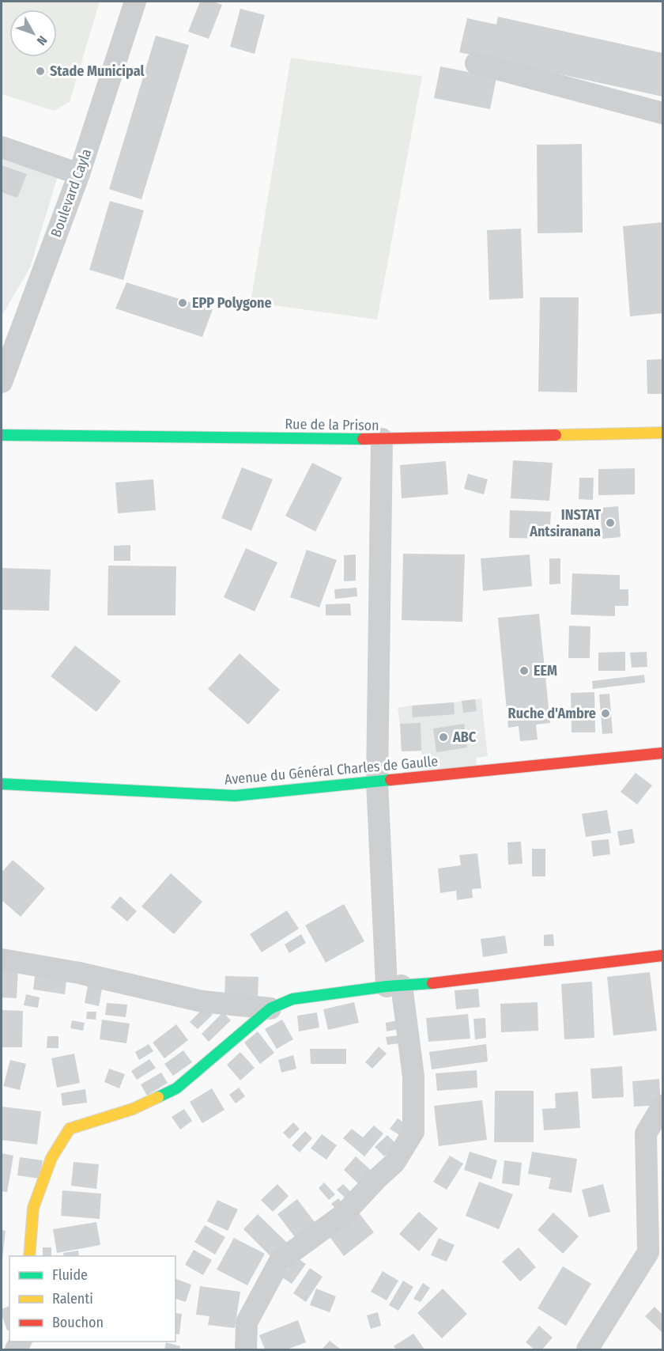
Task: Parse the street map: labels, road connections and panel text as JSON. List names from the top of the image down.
{
  "streets": {
    "street": ["Boulevard Cayla", "Rue de la Prison", "Avenue du Général Charles de Gaulle"]
  },
  "places": [
    "Stade Municipal",
    "EPP Polygone",
    "INSTAT Antsiranana",
    "EEM",
    "Ruche d'Ambre",
    "ABC"
  ],
  "legend": ["Fluide", "Ralenti", "Bouchon"],
  "north": "bottom right"
}
